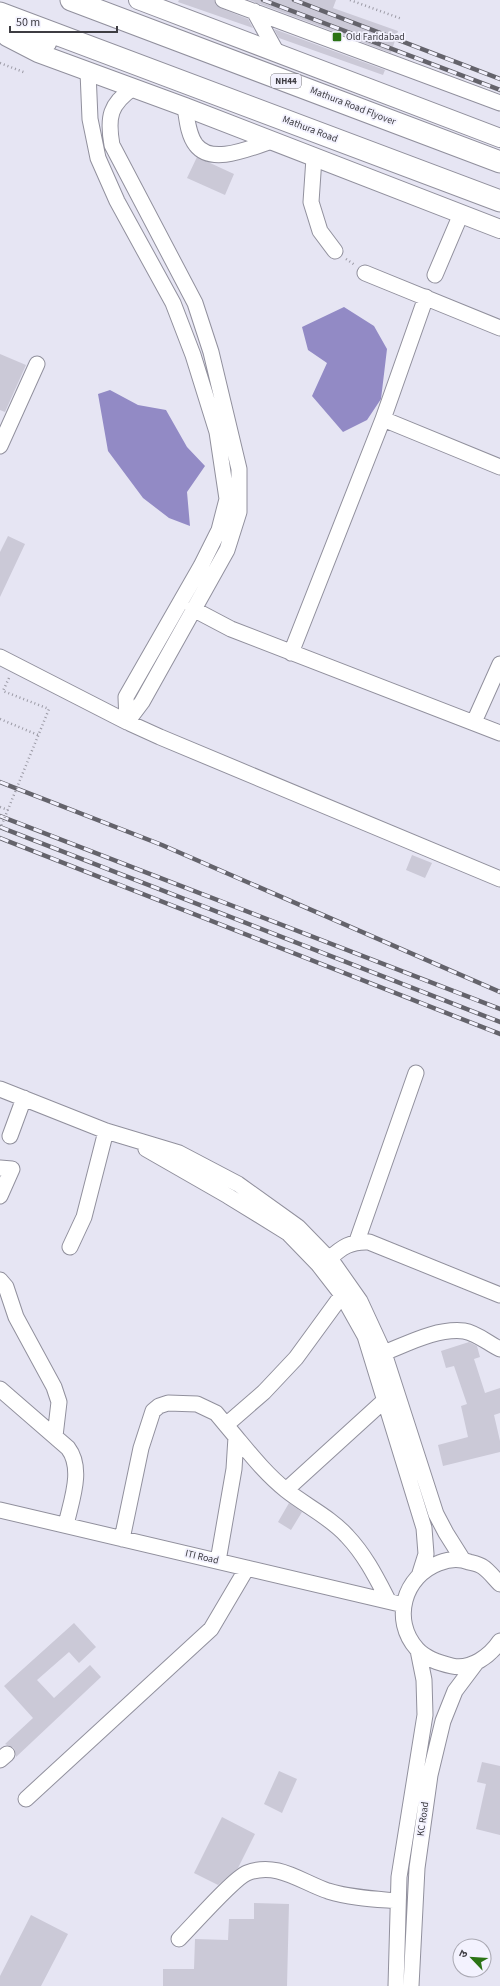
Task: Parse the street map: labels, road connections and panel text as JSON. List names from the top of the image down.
{
  "streets": {
    "highway": ["NH44", "Mathura Road Flyover", "Mathura Road"],
    "street": ["ITI Road", "KC Road"]
  },
  "places": {
    "transit": ["Old Faridabad"]
  },
  "scale_bar": "50 m",
  "north": "top left"
}
